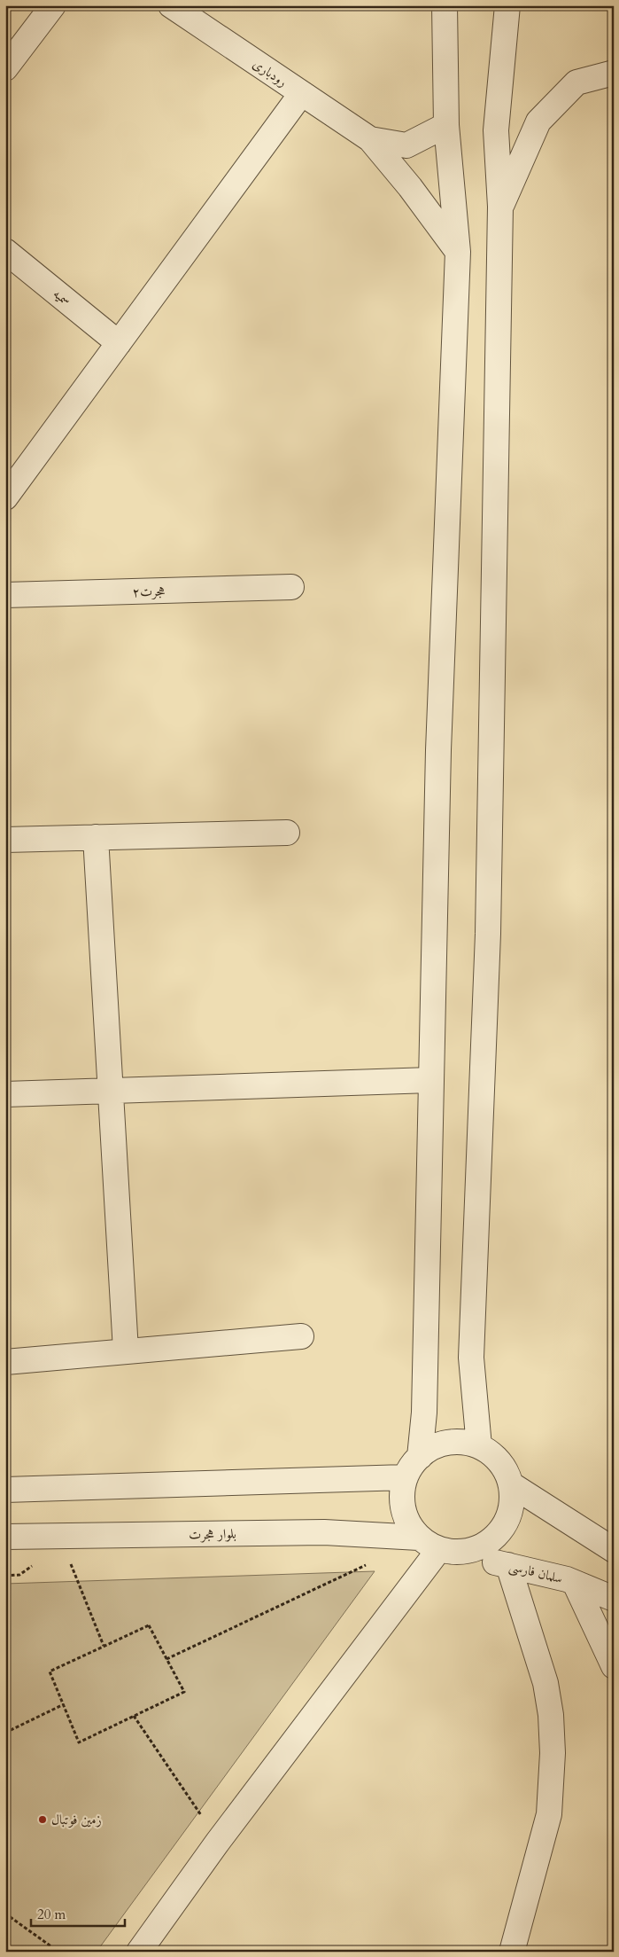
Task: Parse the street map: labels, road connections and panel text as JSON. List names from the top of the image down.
{
  "streets": {
    "street": [
      "رودباری",
      "سمیه",
      "هجرت۲",
      "بلوار هجرت",
      "سلمان فارسی"
    ]
  },
  "crossings": [
    ["بلوار هجرت", "سلمان فارسی"]
  ],
  "places": ["زمین فوتبال"],
  "scale_bar": "20 m"
}
